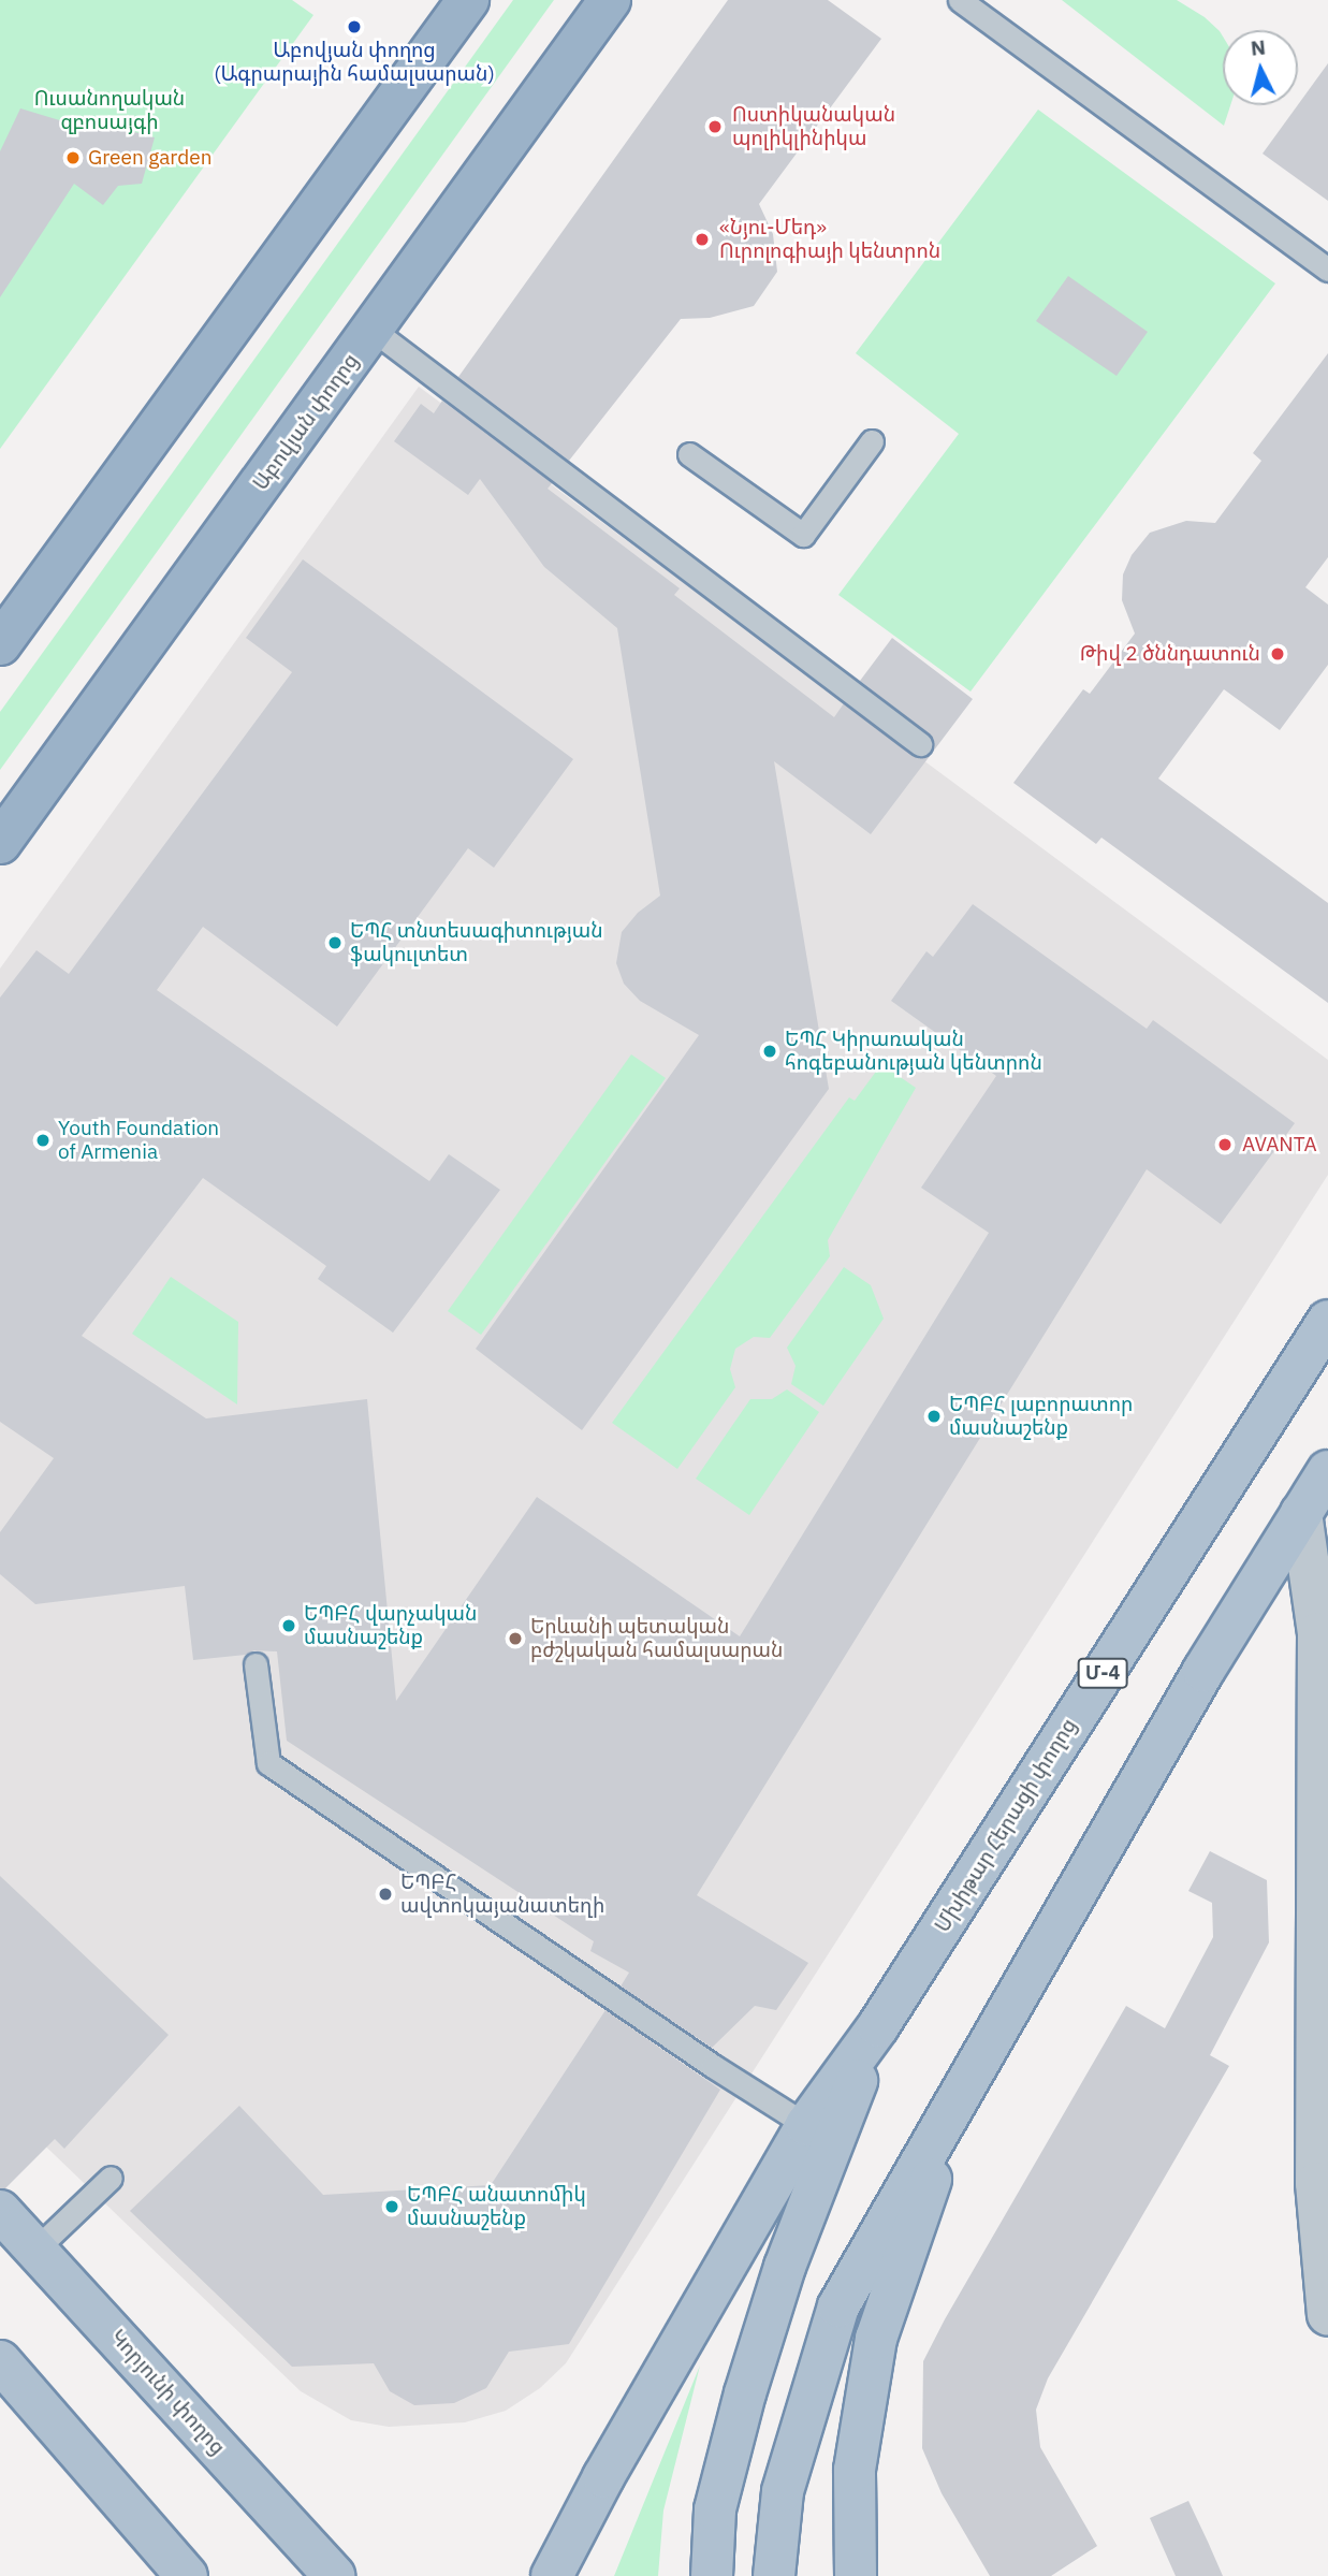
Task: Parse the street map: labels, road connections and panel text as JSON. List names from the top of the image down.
{
  "streets": {
    "highway": ["Աբովյան փողոց"],
    "main road": ["Մ-4", "Մխիթար Հերացի փողոց", "Կորյունի փողոց"]
  },
  "parks": ["Ուսանողական զբոսայգի"],
  "places": [
    "Աբովյան փողոց (Ագրարային համալսարան)",
    "Ոստիկանական պոլիկլինիկա",
    "Green garden",
    "«Նյու-Մեդ» Ուրոլոգիայի կենտրոն",
    "Թիվ 2 ծննդատուն",
    "ԵՊՀ տնտեսագիտության ֆակուլտետ",
    "ԵՊՀ Կիրառական հոգեբանության կենտրոն",
    "Youth Foundation of Armenia",
    "AVANTA",
    "ԵՊԲՀ լաբորատոր մասնաշենք",
    "ԵՊԲՀ վարչական մասնաշենք",
    "Երևանի պետական բժշկական համալսարան",
    "ԵՊԲՀ ավտոկայանատեղի",
    "ԵՊԲՀ անատոմիկ մասնաշենք"
  ],
  "north": "top"
}
